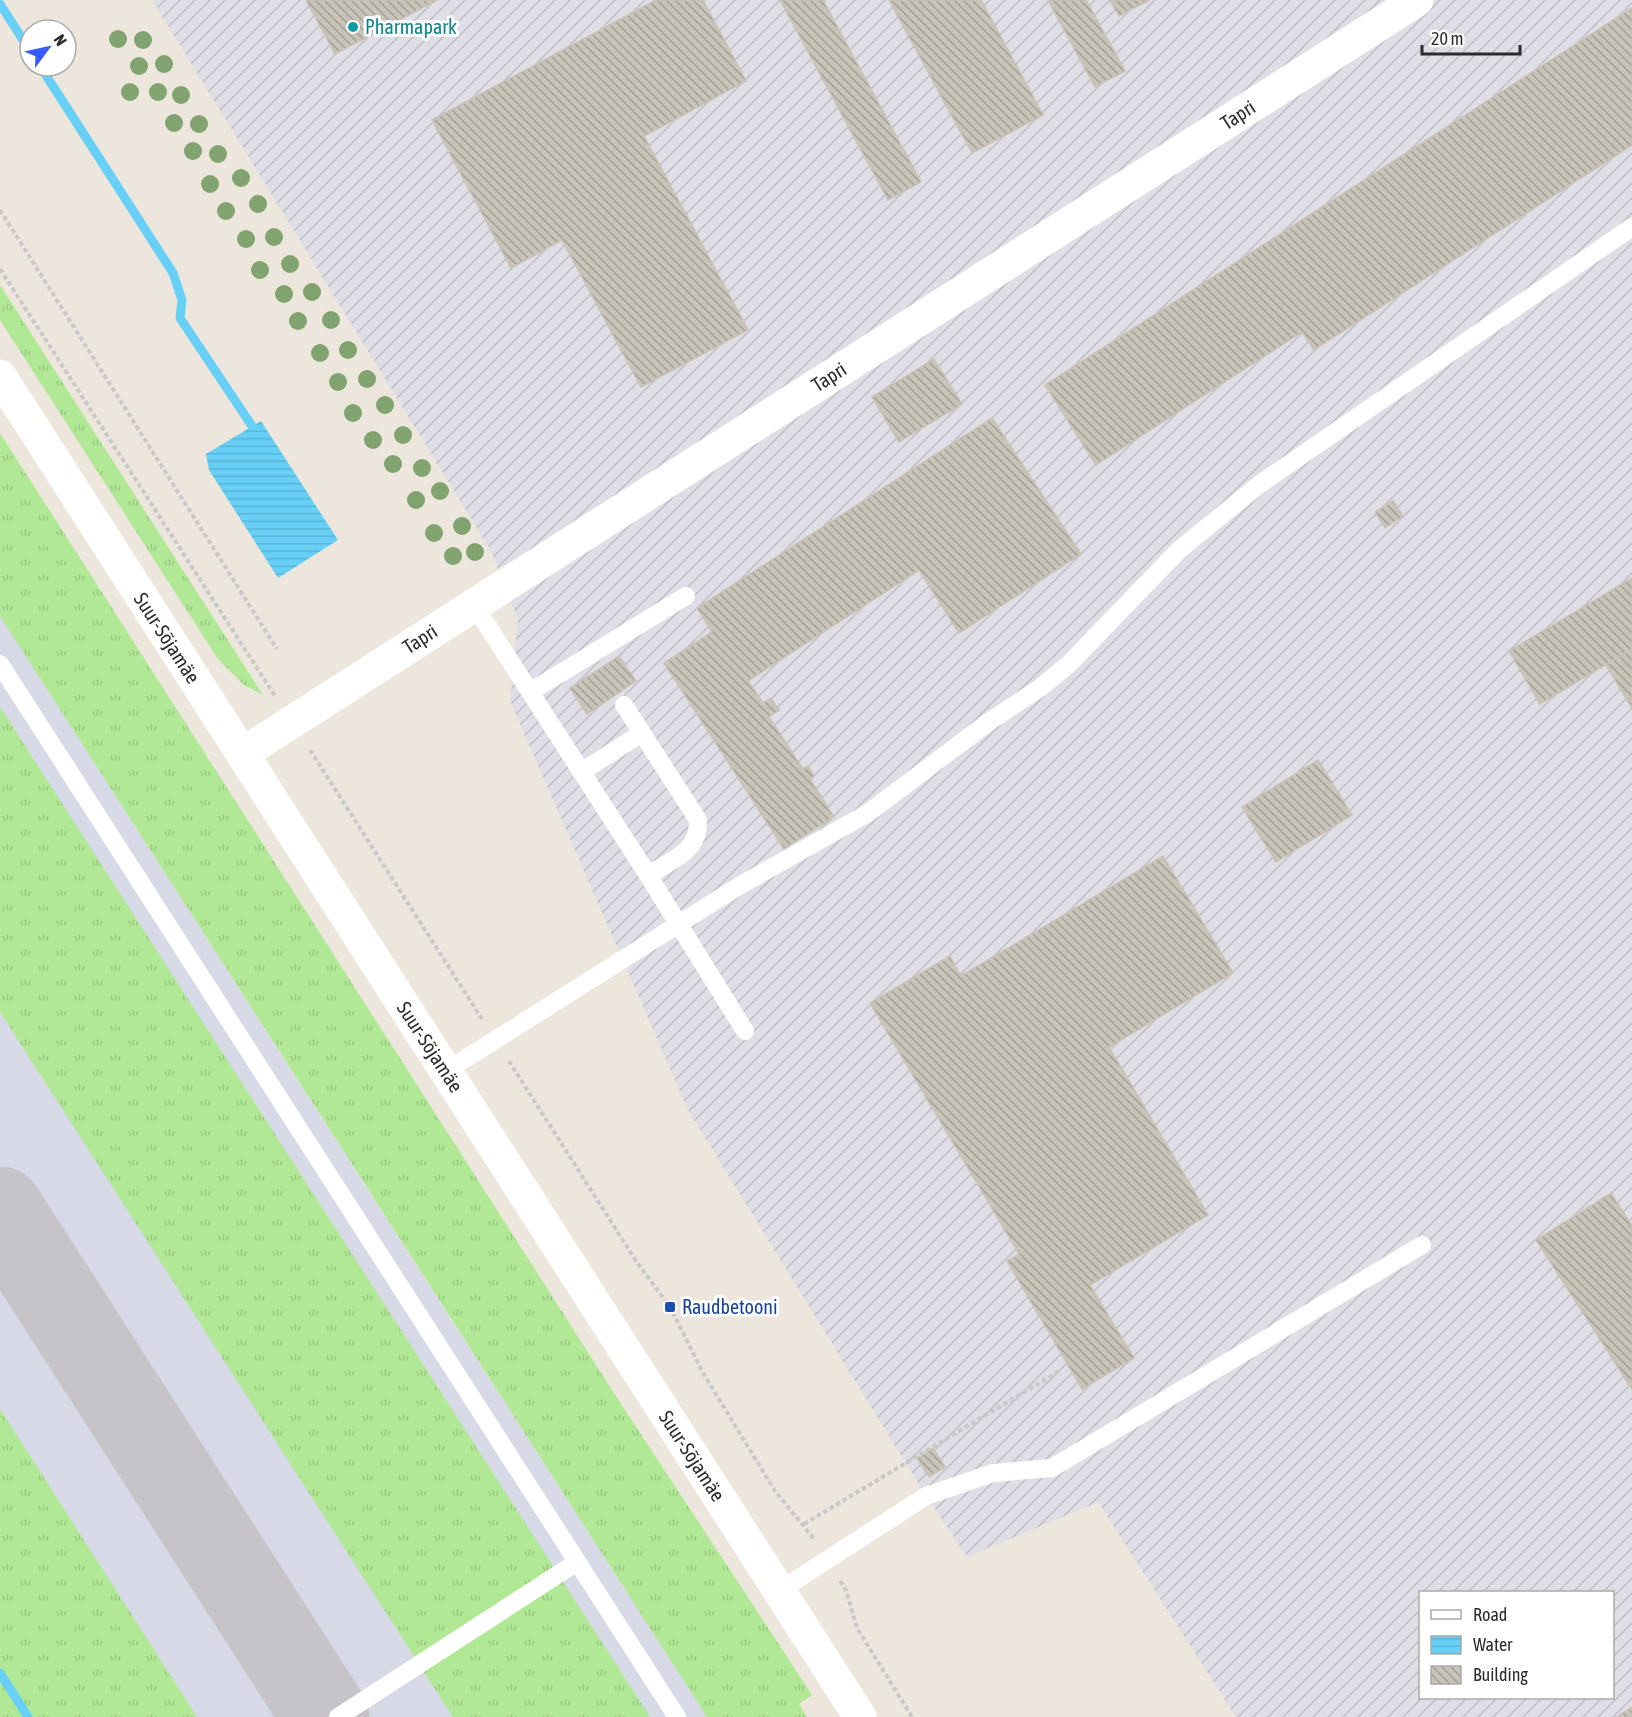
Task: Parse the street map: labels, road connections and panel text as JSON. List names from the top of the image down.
{
  "streets": {
    "main road": ["Tapri", "Suur-Sõjamäe"]
  },
  "crossings": [
    ["Tapri", "Suur-Sõjamäe"]
  ],
  "places": {
    "other": ["Pharmapark"],
    "transit": ["Raudbetooni"]
  },
  "legend": ["Road", "Water", "Building"],
  "scale_bar": "20 m",
  "north": "top right"
}
